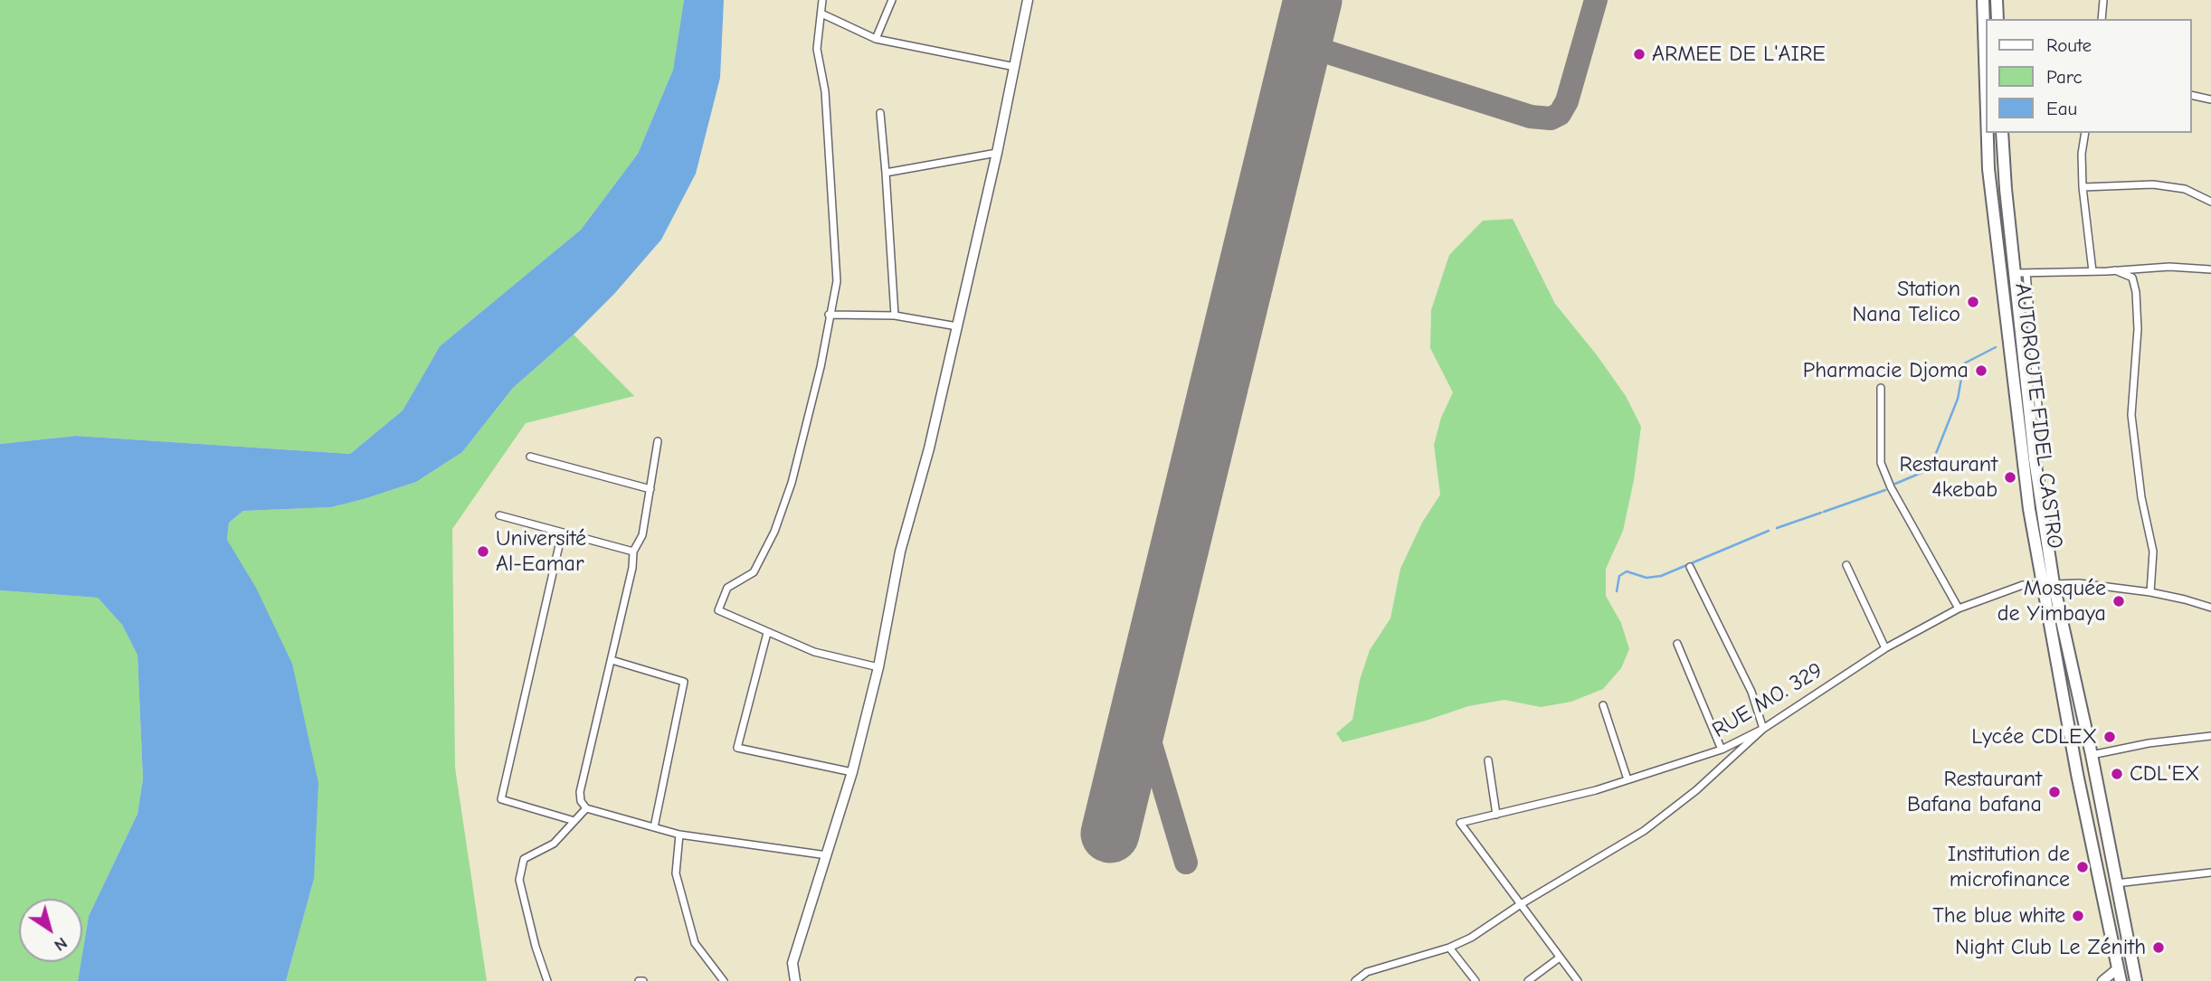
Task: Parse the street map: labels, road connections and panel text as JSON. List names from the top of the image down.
{
  "streets": {
    "highway": ["AUTOROUTE FIDEL CASTRO"],
    "street": ["RUE MO. 329"]
  },
  "crossings": [
    ["AUTOROUTE FIDEL CASTRO", "RUE MO. 329"]
  ],
  "places": [
    "ARMEE DE L'AIRE",
    "Station Nana Telico",
    "Pharmacie Djoma",
    "Restaurant 4kebab",
    "Université Al-Eamar",
    "Mosquée de Yimbaya",
    "Lycée CDLEX",
    "CDL'EX",
    "Restaurant Bafana bafana",
    "Institution de microfinance",
    "The blue white",
    "Night Club Le Zénith"
  ],
  "legend": ["Route", "Parc", "Eau"],
  "north": "bottom right"
}
